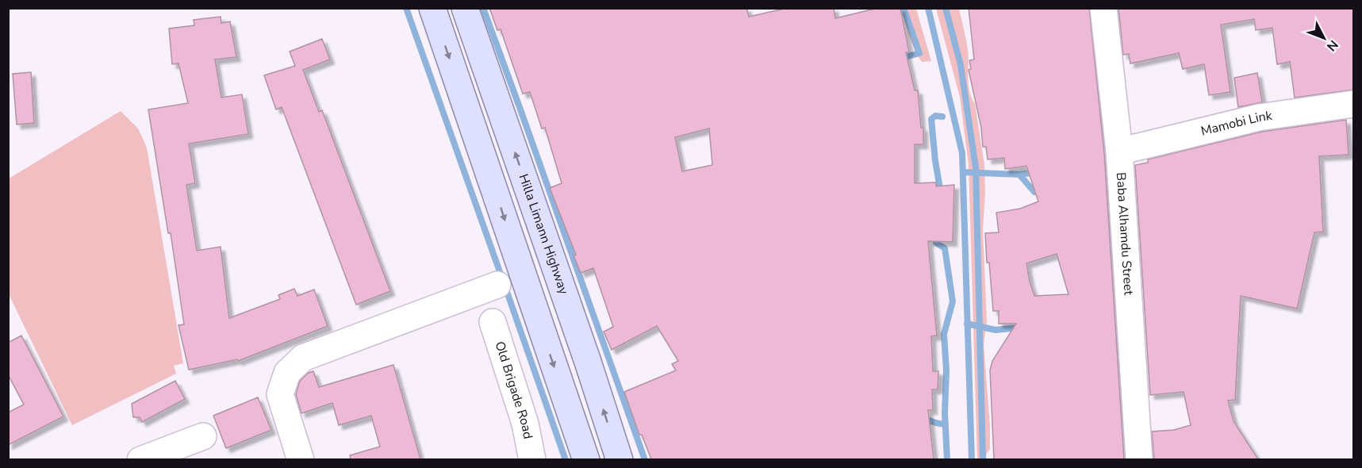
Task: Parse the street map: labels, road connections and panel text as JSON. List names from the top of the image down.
{
  "streets": {
    "main road": ["Hilla Limann Highway"],
    "street": ["Mamobi Link", "Baba Alhamdu Street", "Old Brigade Road"]
  },
  "crossings": [
    ["Mamobi Link", "Baba Alhamdu Street"]
  ],
  "north": "bottom right"
}
